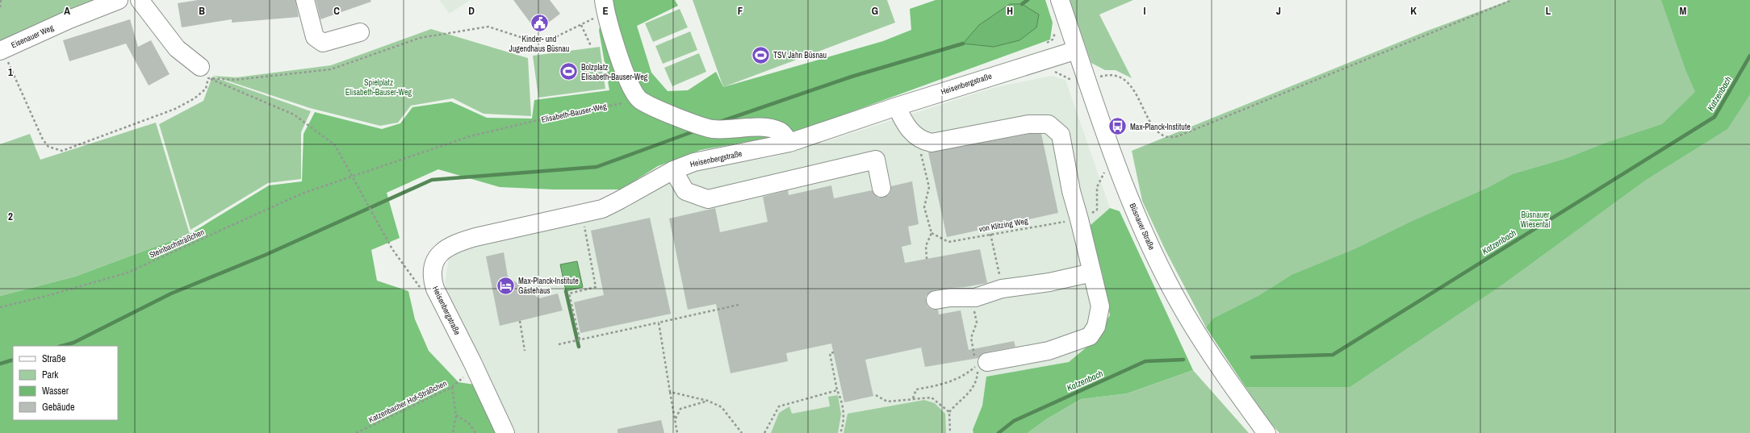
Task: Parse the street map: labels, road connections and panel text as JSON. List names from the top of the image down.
{
  "streets": {
    "street": ["Eisenauer Weg", "Heisenbergstraße", "Büsnauer Straße"],
    "path": [
      "Elisabeth-Bauser-Weg",
      "von Klitzing Weg",
      "Steinbachsträßchen",
      "Katzenbacher Hof-Sträßchen"
    ]
  },
  "crossings": [
    ["Heisenbergstraße", "Büsnauer Straße"],
    ["Heisenbergstraße", "Katzenbacher Hof-Sträßchen"],
    ["Elisabeth-Bauser-Weg", "Steinbachsträßchen"]
  ],
  "water": ["Katzenbach"],
  "parks": ["Spielplatz Elisabeth-Bauser-Weg", "Büsnauer Wiesental"],
  "places": {
    "public building": ["Kinder- und Jugendhaus Büsnau"],
    "sports": ["TSV Jahn Büsnau", "Bolzplatz Elisabeth-Bauser-Weg"],
    "bus stop": ["Max-Planck-Institute"],
    "hotel": ["Max-Planck-Institute Gästehaus"]
  },
  "legend": [
    "Straße",
    "Park",
    "Wasser",
    "Gebäude"
  ],
  "grid": {
    "columns": [
      "A",
      "B",
      "C",
      "D",
      "E",
      "F",
      "G",
      "H",
      "I",
      "J",
      "K",
      "L",
      "M"
    ],
    "rows": ["1", "2"]
  }
}
